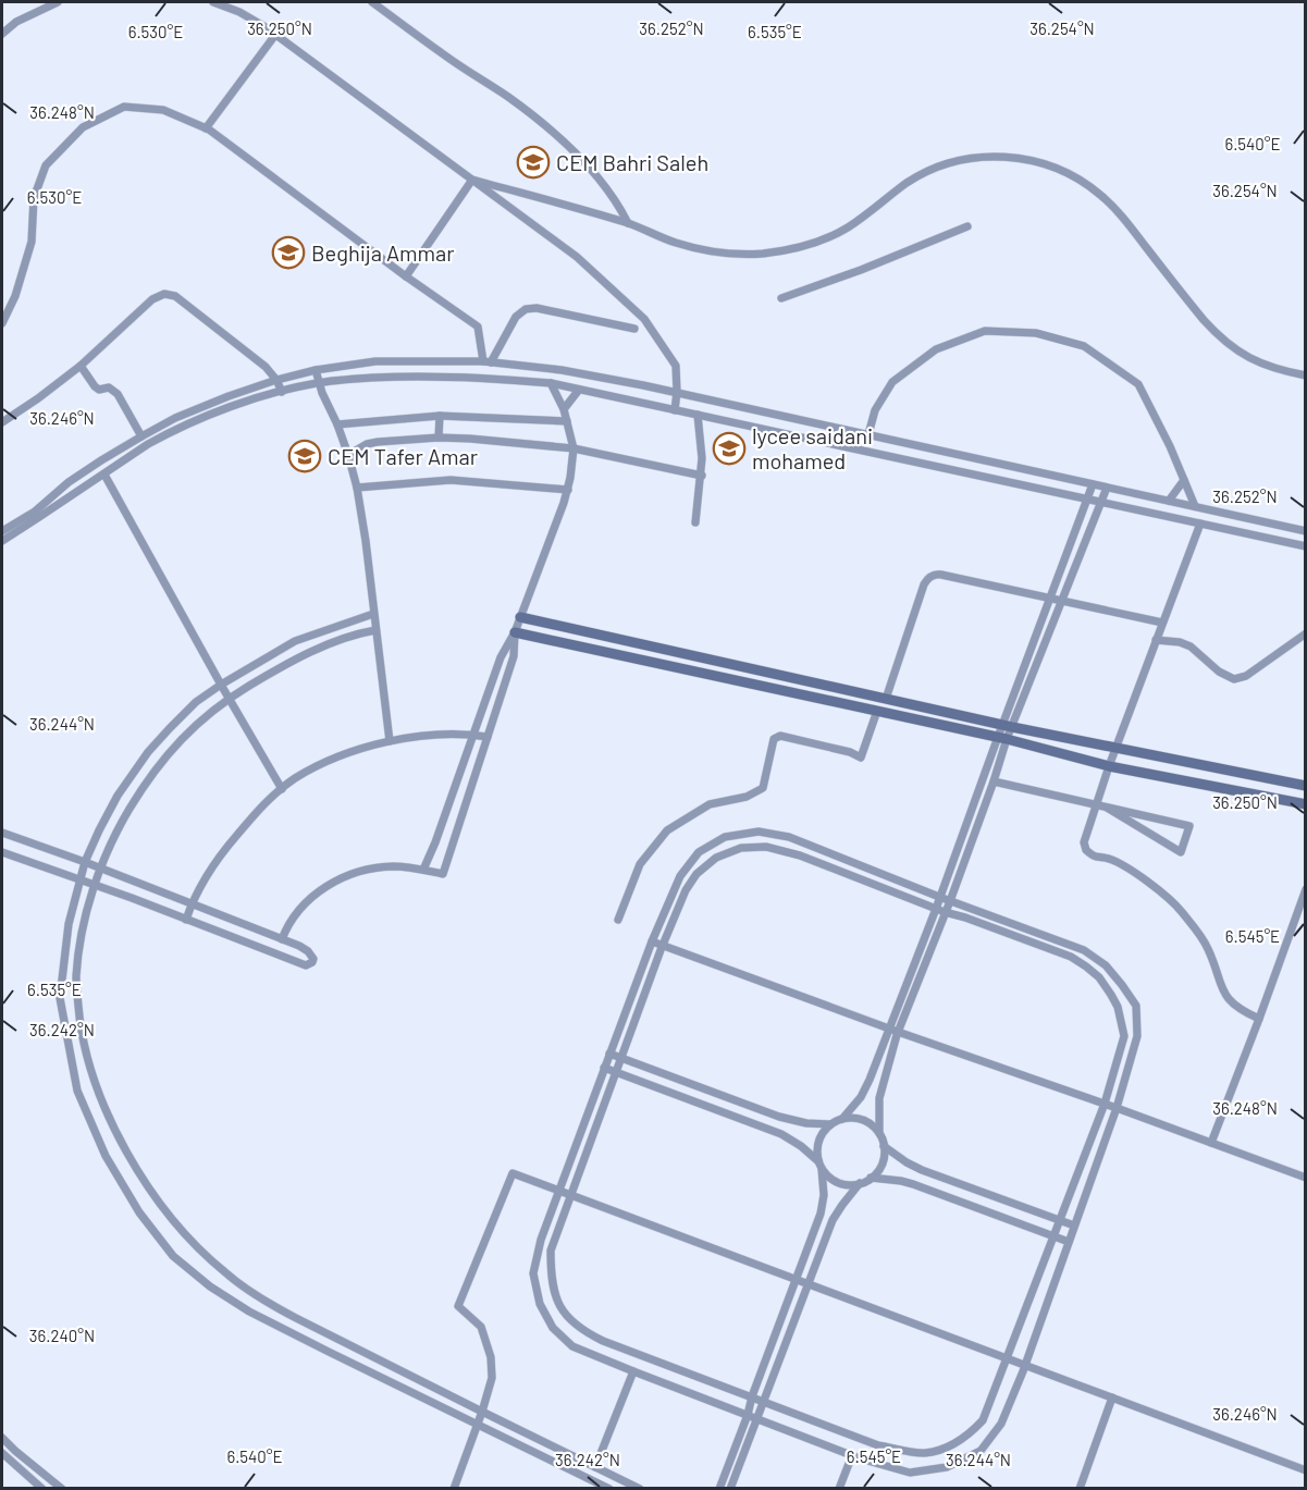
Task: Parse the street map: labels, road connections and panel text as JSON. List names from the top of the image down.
{
  "places": {
    "school or university": [
      "CEM Bahri Saleh",
      "Beghija Ammar",
      "lycee saidani mohamed",
      "CEM Tafer Amar"
    ]
  },
  "coordinates": [
    "36.250°N",
    "36.252°N",
    "36.254°N",
    "6.530°E",
    "6.535°E",
    "36.248°N",
    "6.540°E",
    "36.246°N",
    "36.244°N",
    "6.545°E",
    "36.242°N",
    "36.240°N"
  ]
}
